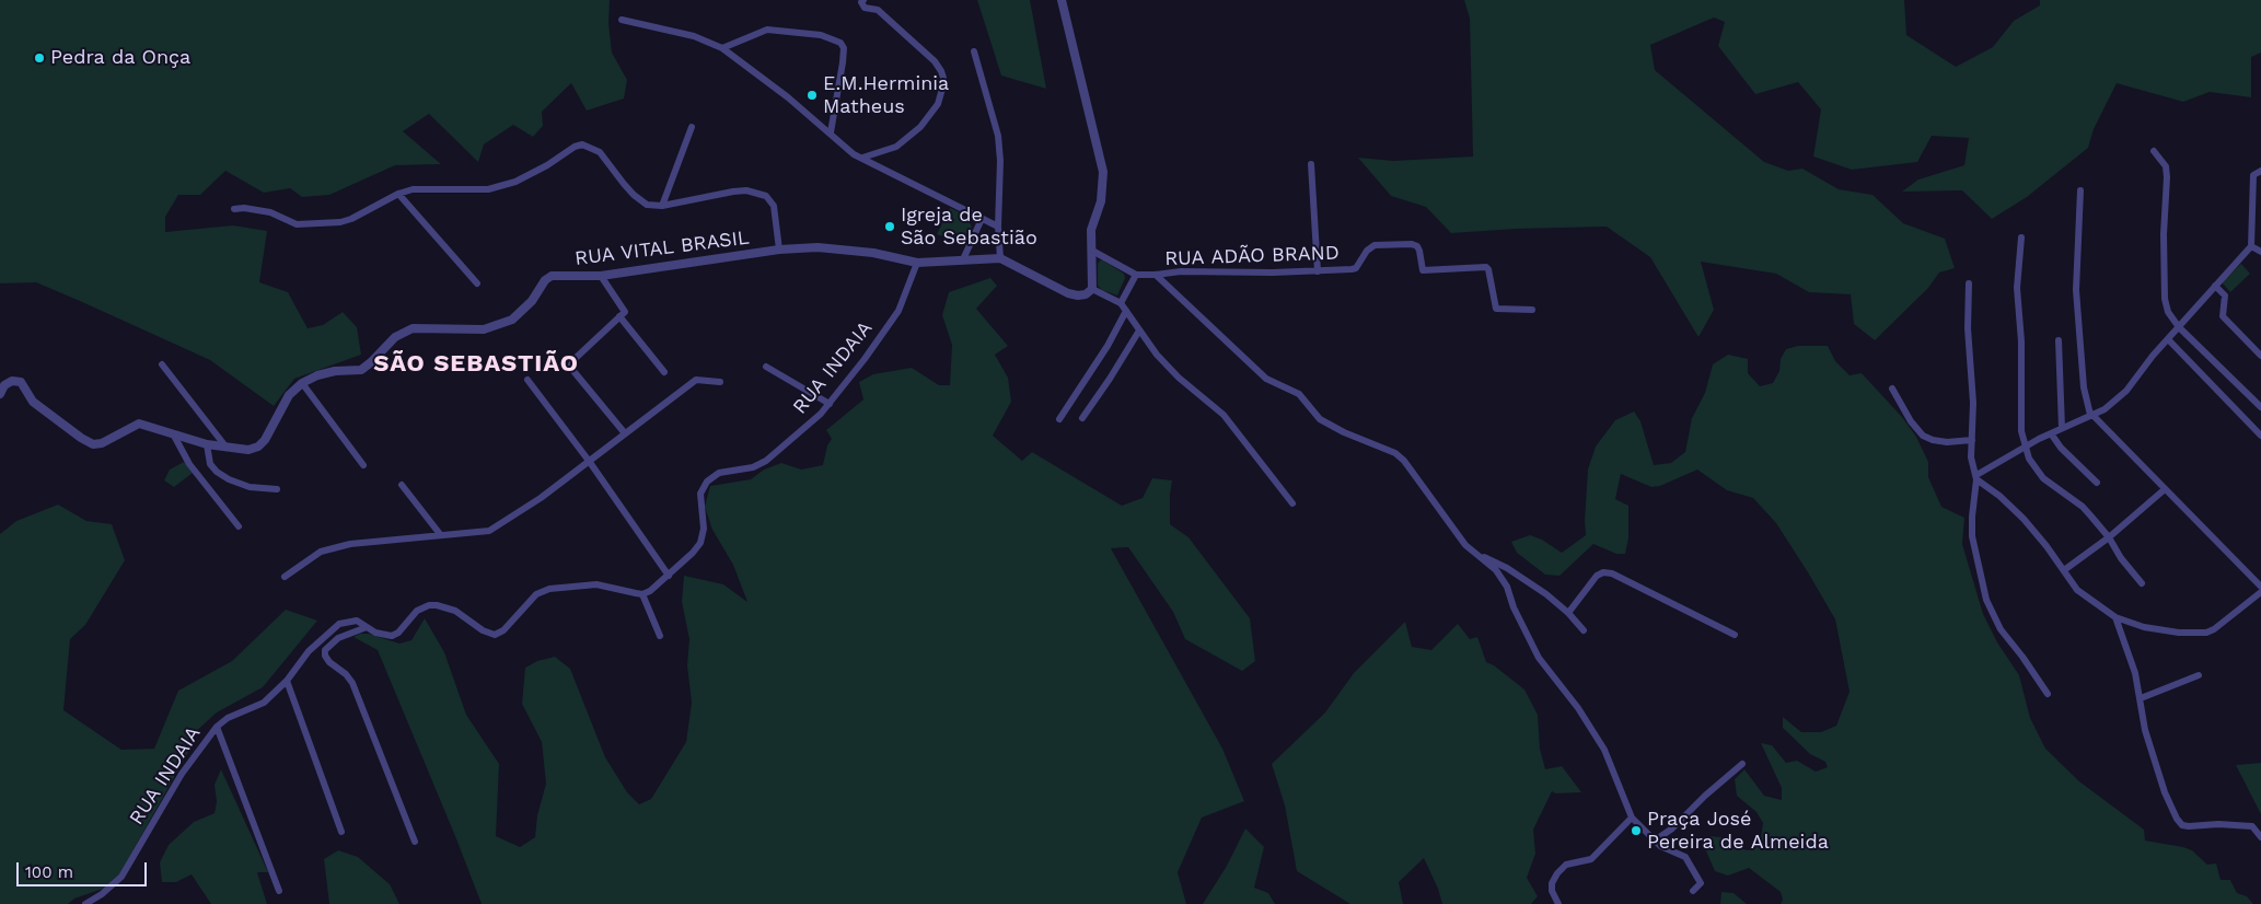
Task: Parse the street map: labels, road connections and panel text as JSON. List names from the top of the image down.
{
  "streets": {
    "street": ["RUA VITAL BRASIL", "RUA ADÃO BRAND", "RUA INDAIA"]
  },
  "crossings": [
    ["RUA VITAL BRASIL", "RUA INDAIA"]
  ],
  "districts": ["SÃO SEBASTIÃO"],
  "places": [
    "Pedra da Onça",
    "E.M.Herminia Matheus",
    "Igreja de São Sebastião",
    "Praça José Pereira de Almeida"
  ],
  "scale_bar": "100 m"
}
